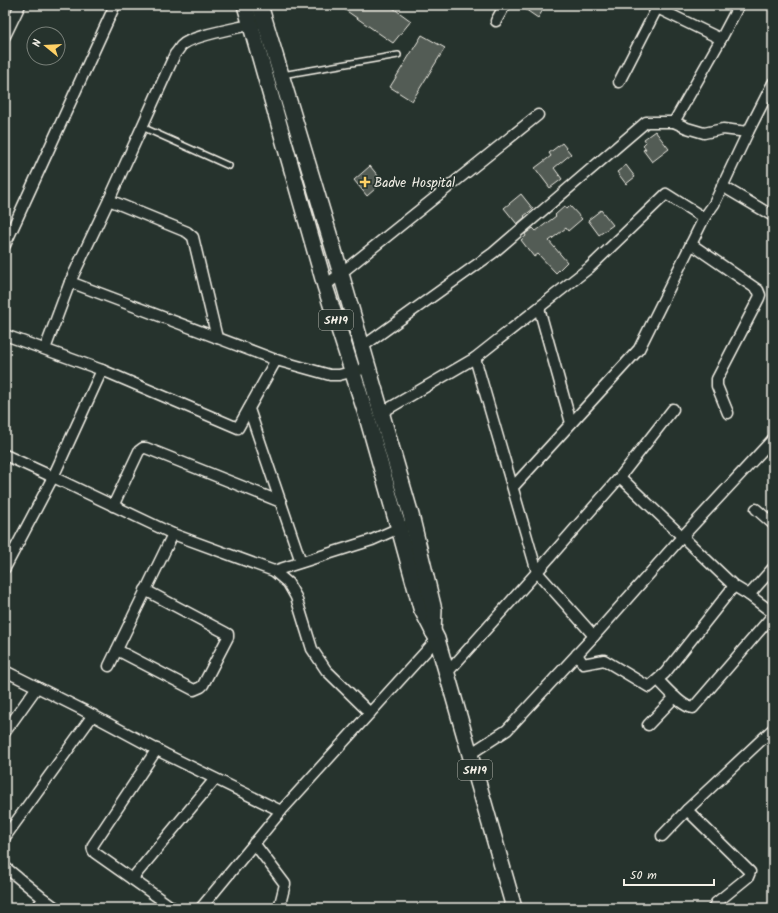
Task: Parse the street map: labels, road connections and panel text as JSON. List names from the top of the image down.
{
  "streets": {
    "main road": ["SH19"]
  },
  "places": {
    "health": ["Badve Hospital"]
  },
  "scale_bar": "50 m",
  "north": "left"
}
